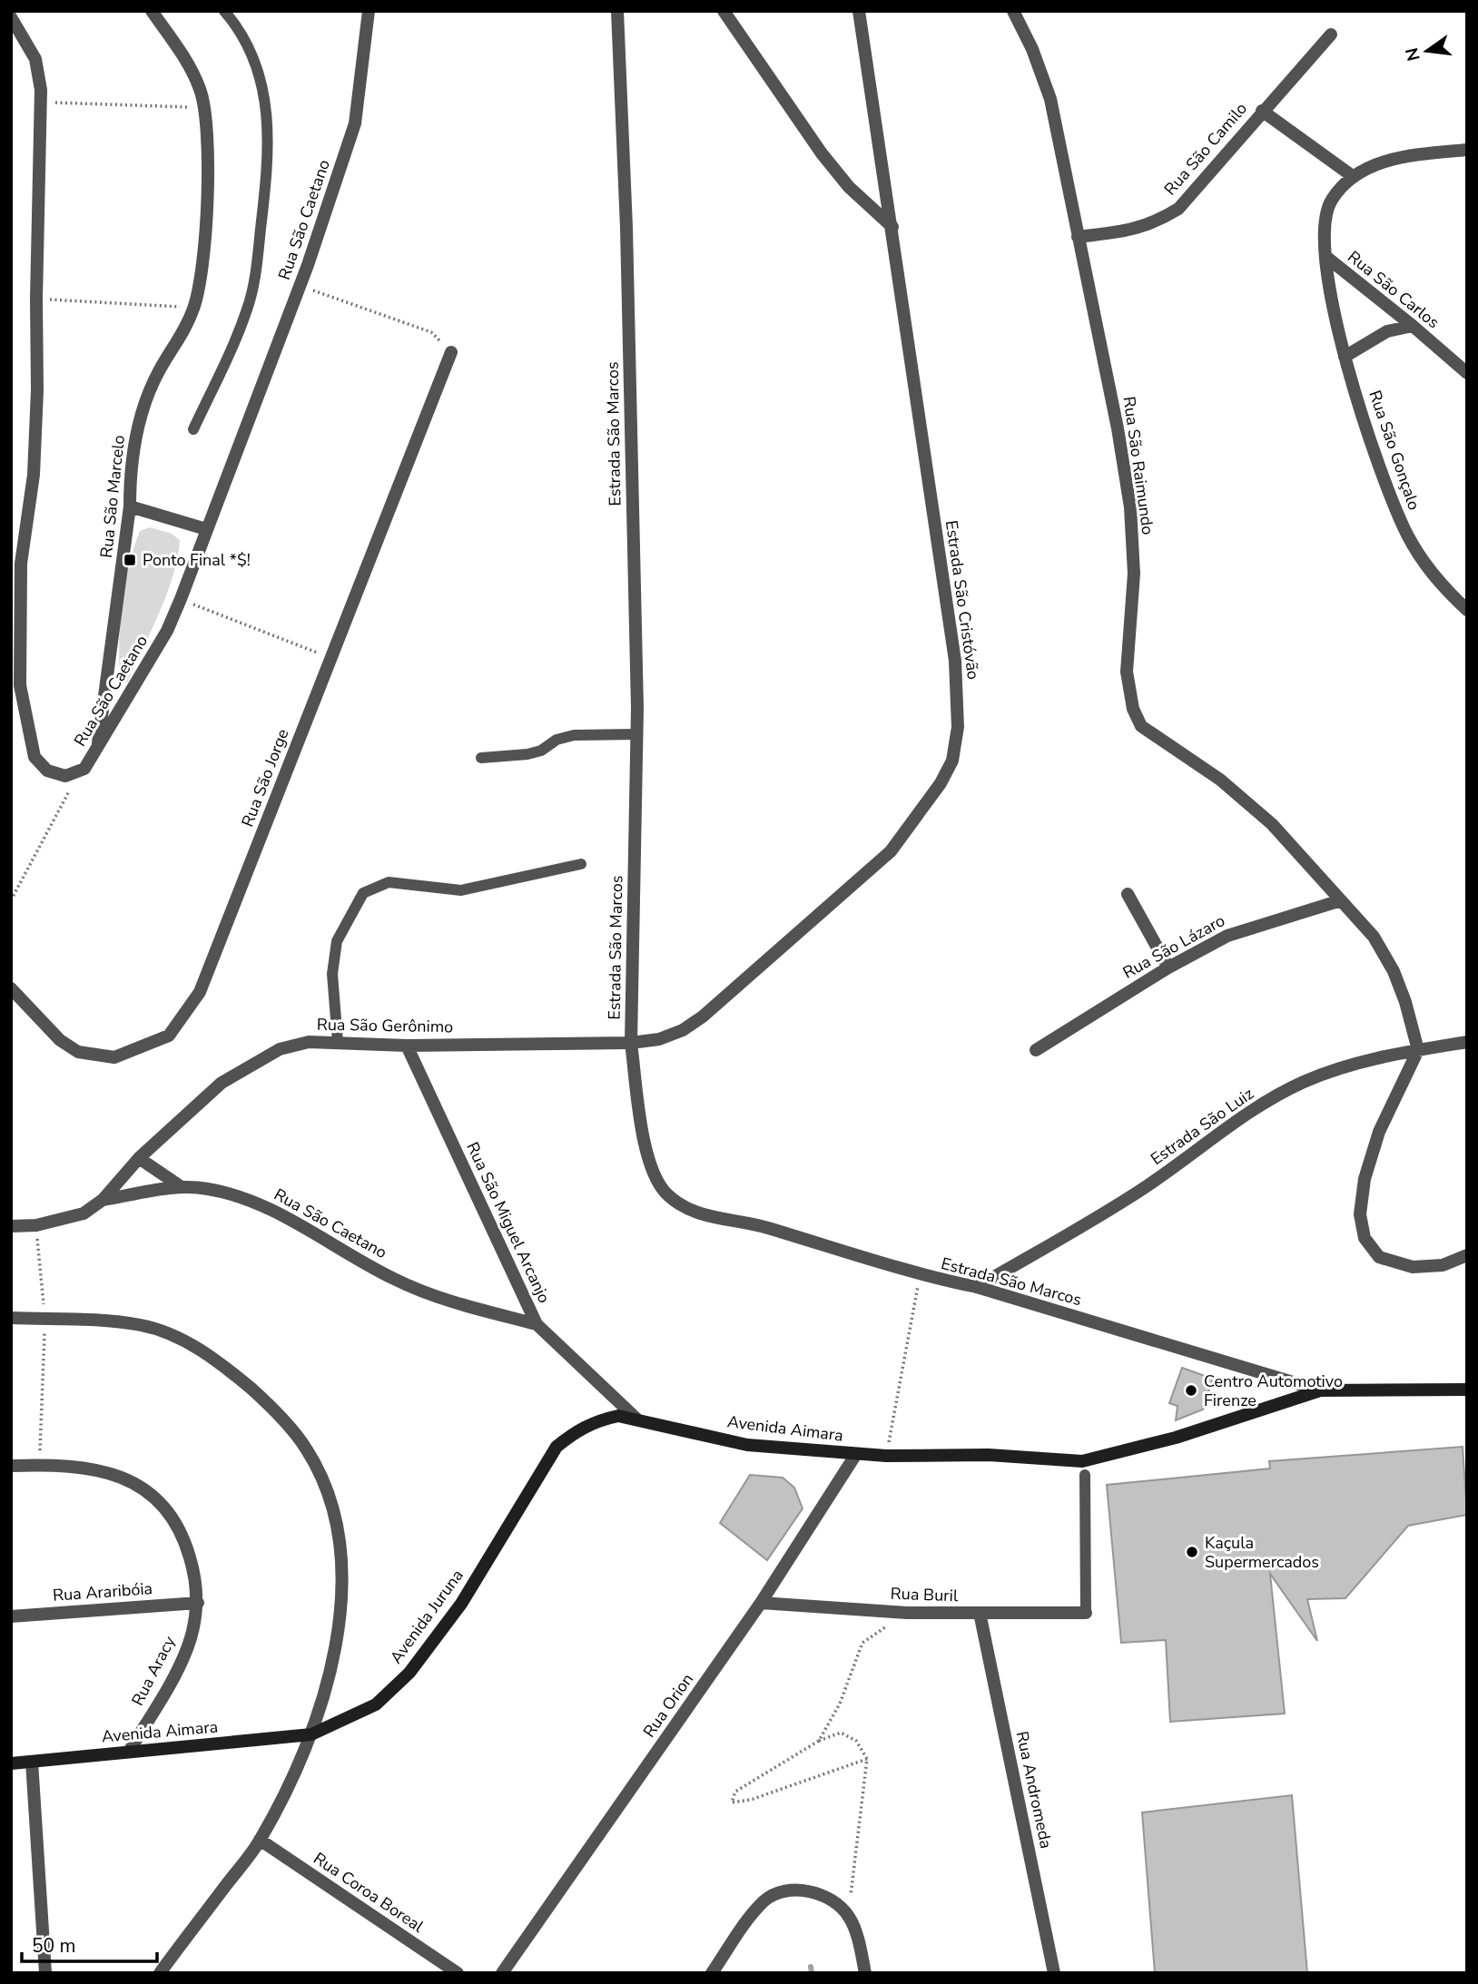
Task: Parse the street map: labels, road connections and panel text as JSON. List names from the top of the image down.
{
  "streets": {
    "main road": ["Avenida Aimara", "Avenida Juruna"],
    "street": [
      "Rua São Camilo",
      "Rua São Caetano",
      "Rua São Carlos",
      "Estrada São Marcos",
      "Rua São Gonçalo",
      "Rua São Raimundo",
      "Rua São Marcelo",
      "Estrada São Cristóvão",
      "Rua São Jorge",
      "Rua São Lázaro",
      "Rua São Gerônimo",
      "Estrada São Luiz",
      "Rua São Miguel Arcanjo",
      "Rua Araribóia",
      "Rua Buril",
      "Rua Aracy",
      "Rua Orion",
      "Rua Andromeda",
      "Rua Coroa Boreal"
    ]
  },
  "crossings": [
    ["Rua São Camilo", "Rua São Raimundo"],
    ["Rua São Caetano", "Rua São Marcelo"],
    ["Rua São Caetano", "Rua São Gerônimo"],
    ["Rua São Caetano", "Rua São Miguel Arcanjo"],
    ["Rua São Carlos", "Rua São Gonçalo"],
    ["Estrada São Marcos", "Estrada São Cristóvão"],
    ["Estrada São Marcos", "Rua São Gerônimo"],
    ["Estrada São Marcos", "Estrada São Luiz"],
    ["Estrada São Marcos", "Avenida Aimara"],
    ["Rua São Raimundo", "Rua São Lázaro"],
    ["Rua São Raimundo", "Estrada São Luiz"],
    ["Estrada São Cristóvão", "Rua São Gerônimo"],
    ["Rua São Gerônimo", "Rua São Miguel Arcanjo"],
    ["Rua São Miguel Arcanjo", "Avenida Aimara"],
    ["Rua São Miguel Arcanjo", "Avenida Juruna"],
    ["Avenida Aimara", "Avenida Juruna"],
    ["Avenida Aimara", "Rua Aracy"],
    ["Avenida Aimara", "Rua Orion"],
    ["Rua Araribóia", "Rua Aracy"],
    ["Rua Buril", "Rua Orion"],
    ["Rua Buril", "Rua Andromeda"]
  ],
  "places": {
    "transit": ["Ponto Final *$!"],
    "other": ["Centro Automotivo Firenze", "Kaçula Supermercados"]
  },
  "scale_bar": "50 m",
  "north": "left"
}
